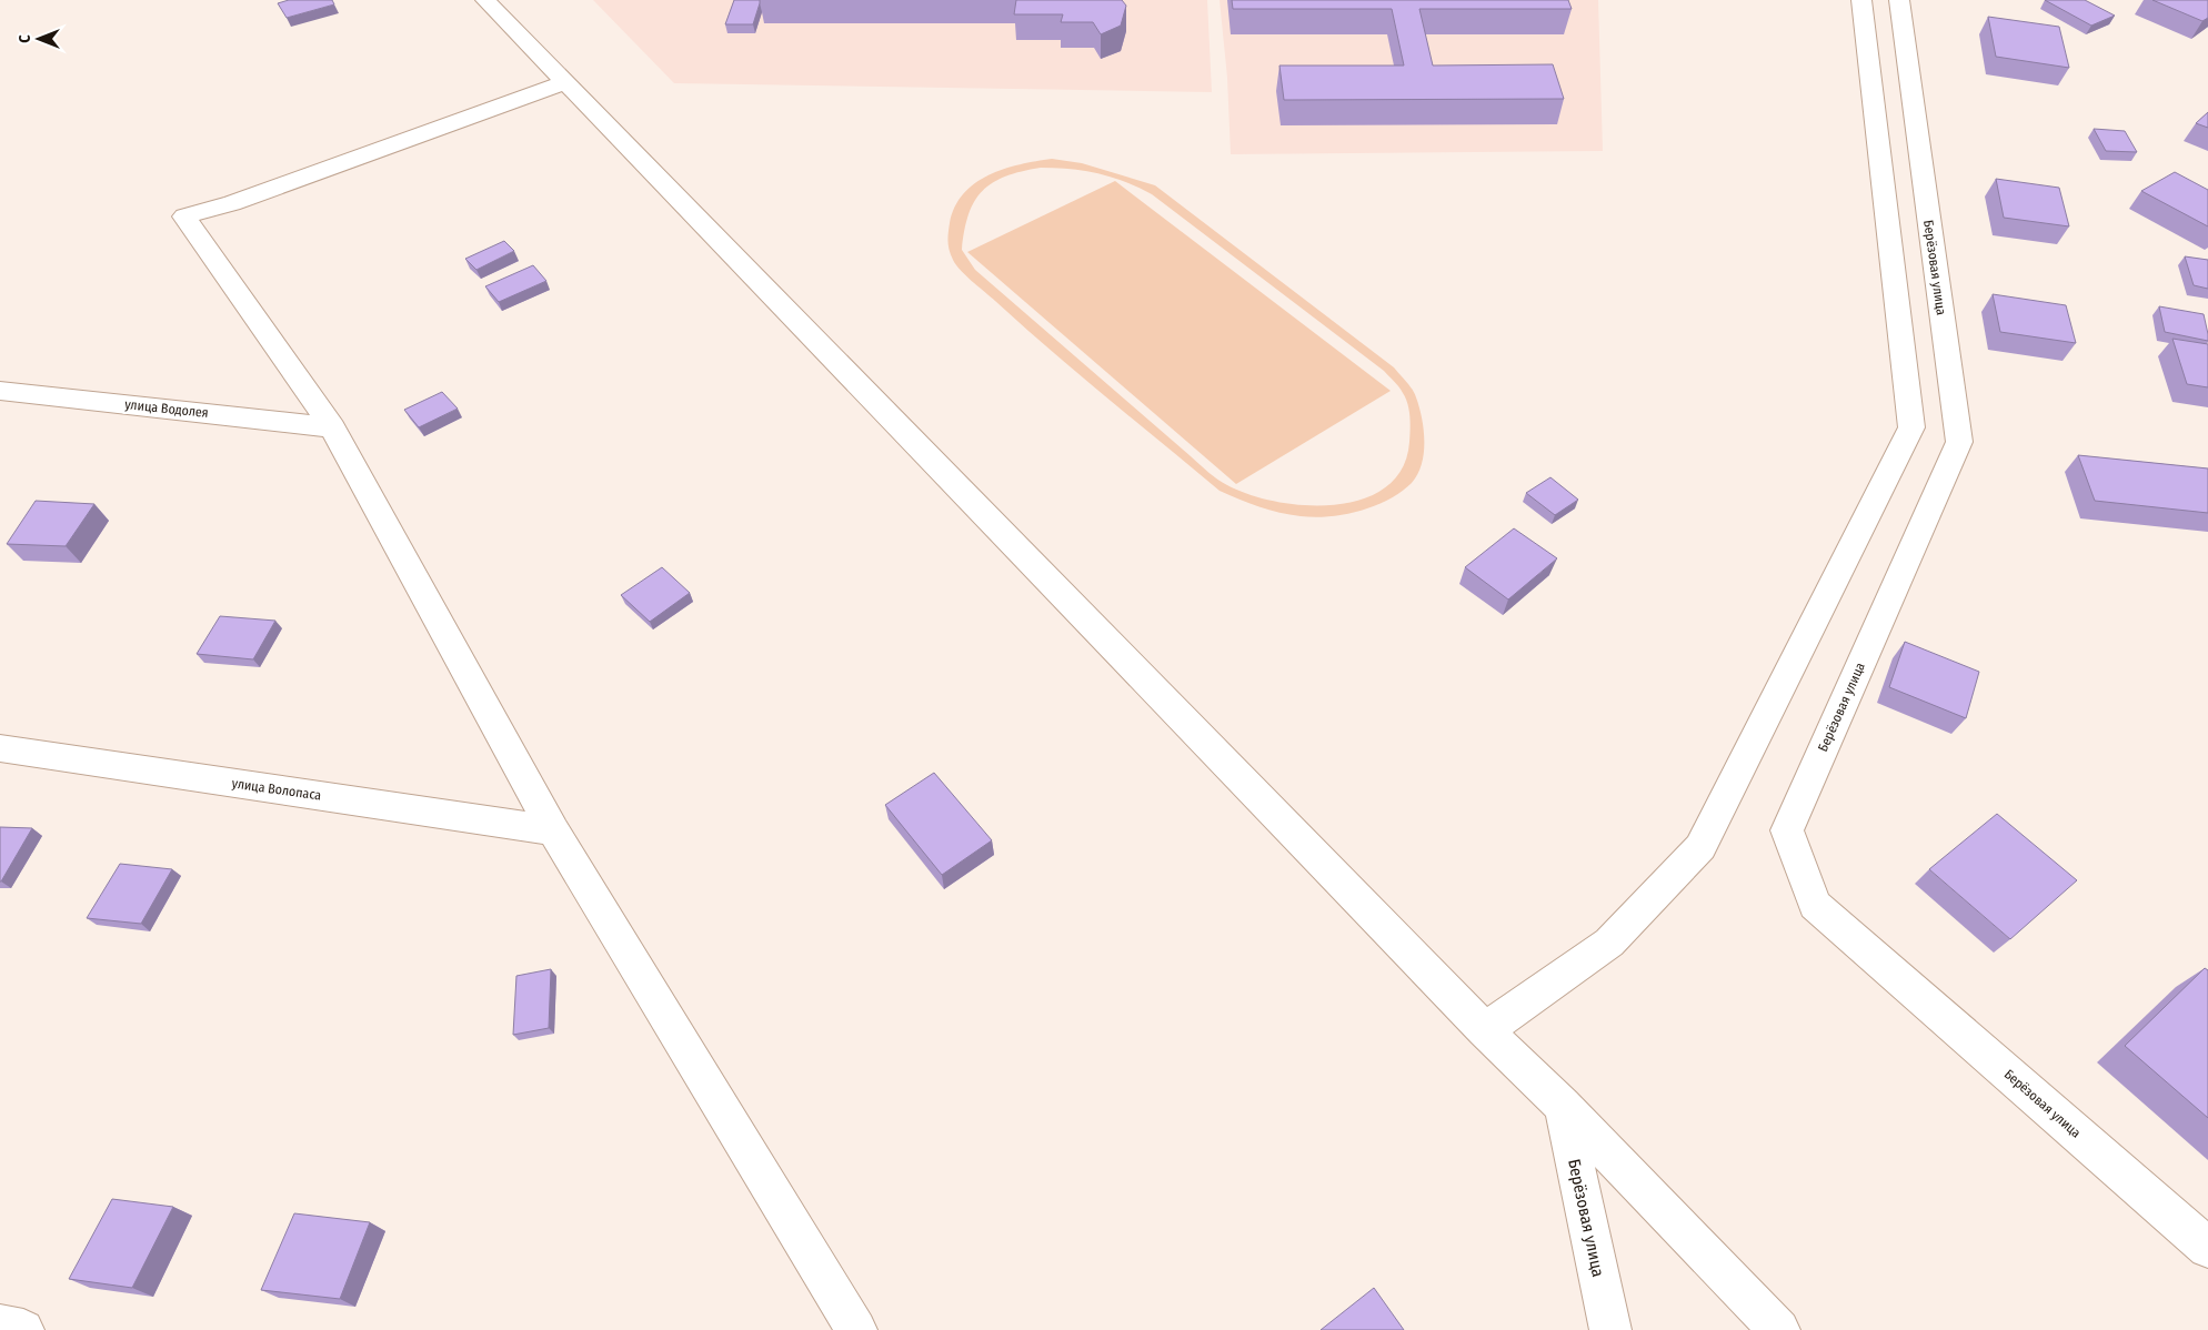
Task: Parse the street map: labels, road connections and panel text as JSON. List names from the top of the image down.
{
  "streets": {
    "street": ["Берёзовая улица", "улица Водолея", "улица Волопаса"]
  },
  "north": "left"
}
